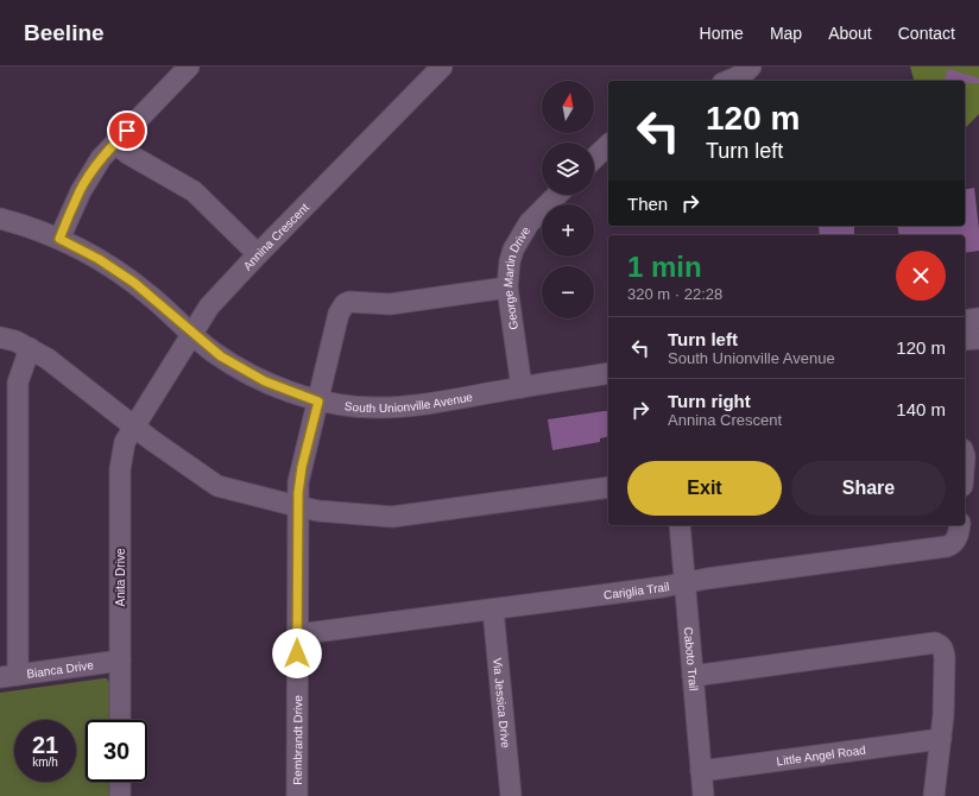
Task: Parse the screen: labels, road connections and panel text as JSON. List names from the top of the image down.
{
  "streets": {
    "street": [
      "Annina Crescent",
      "George Martin Drive",
      "South Unionville Avenue",
      "Anita Drive",
      "Cariglia Trail",
      "Caboto Trail",
      "Bianca Drive",
      "Via Jessica Drive",
      "Rembrandt Drive",
      "Little Angel Road"
    ]
  },
  "crossings": [
    ["Annina Crescent", "South Unionville Avenue"],
    ["Annina Crescent", "Anita Drive"],
    ["George Martin Drive", "South Unionville Avenue"],
    ["George Martin Drive", "Rembrandt Drive"],
    ["South Unionville Avenue", "Rembrandt Drive"],
    ["Anita Drive", "Bianca Drive"],
    ["Cariglia Trail", "Caboto Trail"],
    ["Cariglia Trail", "Via Jessica Drive"],
    ["Cariglia Trail", "Rembrandt Drive"],
    ["Caboto Trail", "Little Angel Road"]
  ],
  "north": "top",
  "page": {
    "header": "Beeline",
    "nav": [
      "Home",
      "Map",
      "About",
      "Contact"
    ],
    "map_buttons": ["+", "−"],
    "turn": ["120 m", "Turn left"],
    "then": "Then",
    "heading": ["1 min", "320 m · 22:28"],
    "list": [
      {
        "name": "Turn left",
        "note": "South Unionville Avenue",
        "value": "120 m"
      },
      {
        "name": "Turn right",
        "note": "Annina Crescent",
        "value": "140 m"
      }
    ],
    "buttons": ["Exit", "Share"],
    "speed": "21 km/h",
    "limit": "30"
  }
}
